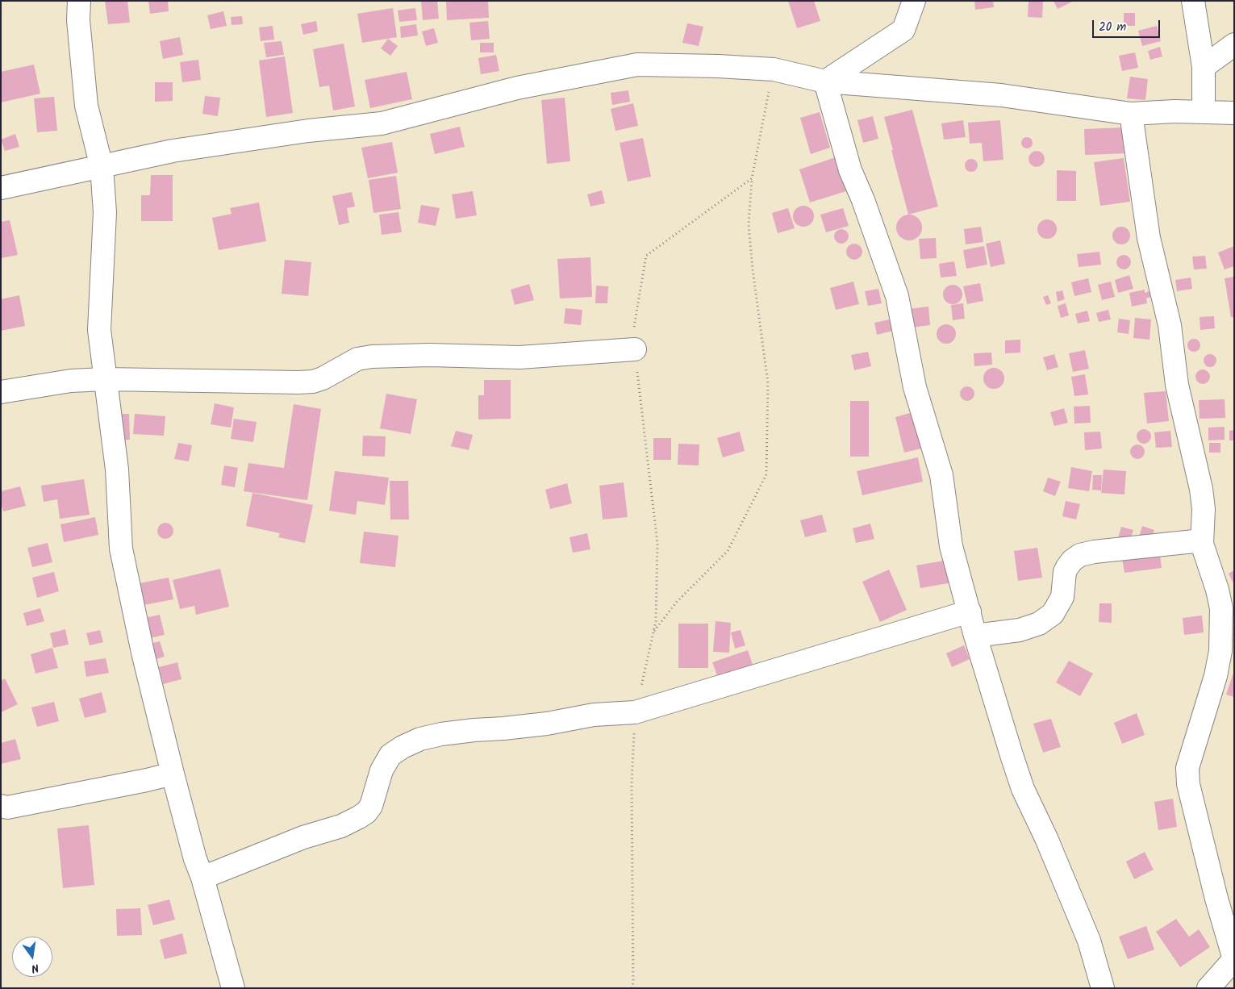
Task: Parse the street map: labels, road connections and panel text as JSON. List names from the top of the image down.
{
  "scale_bar": "20 m",
  "north": "bottom"
}
